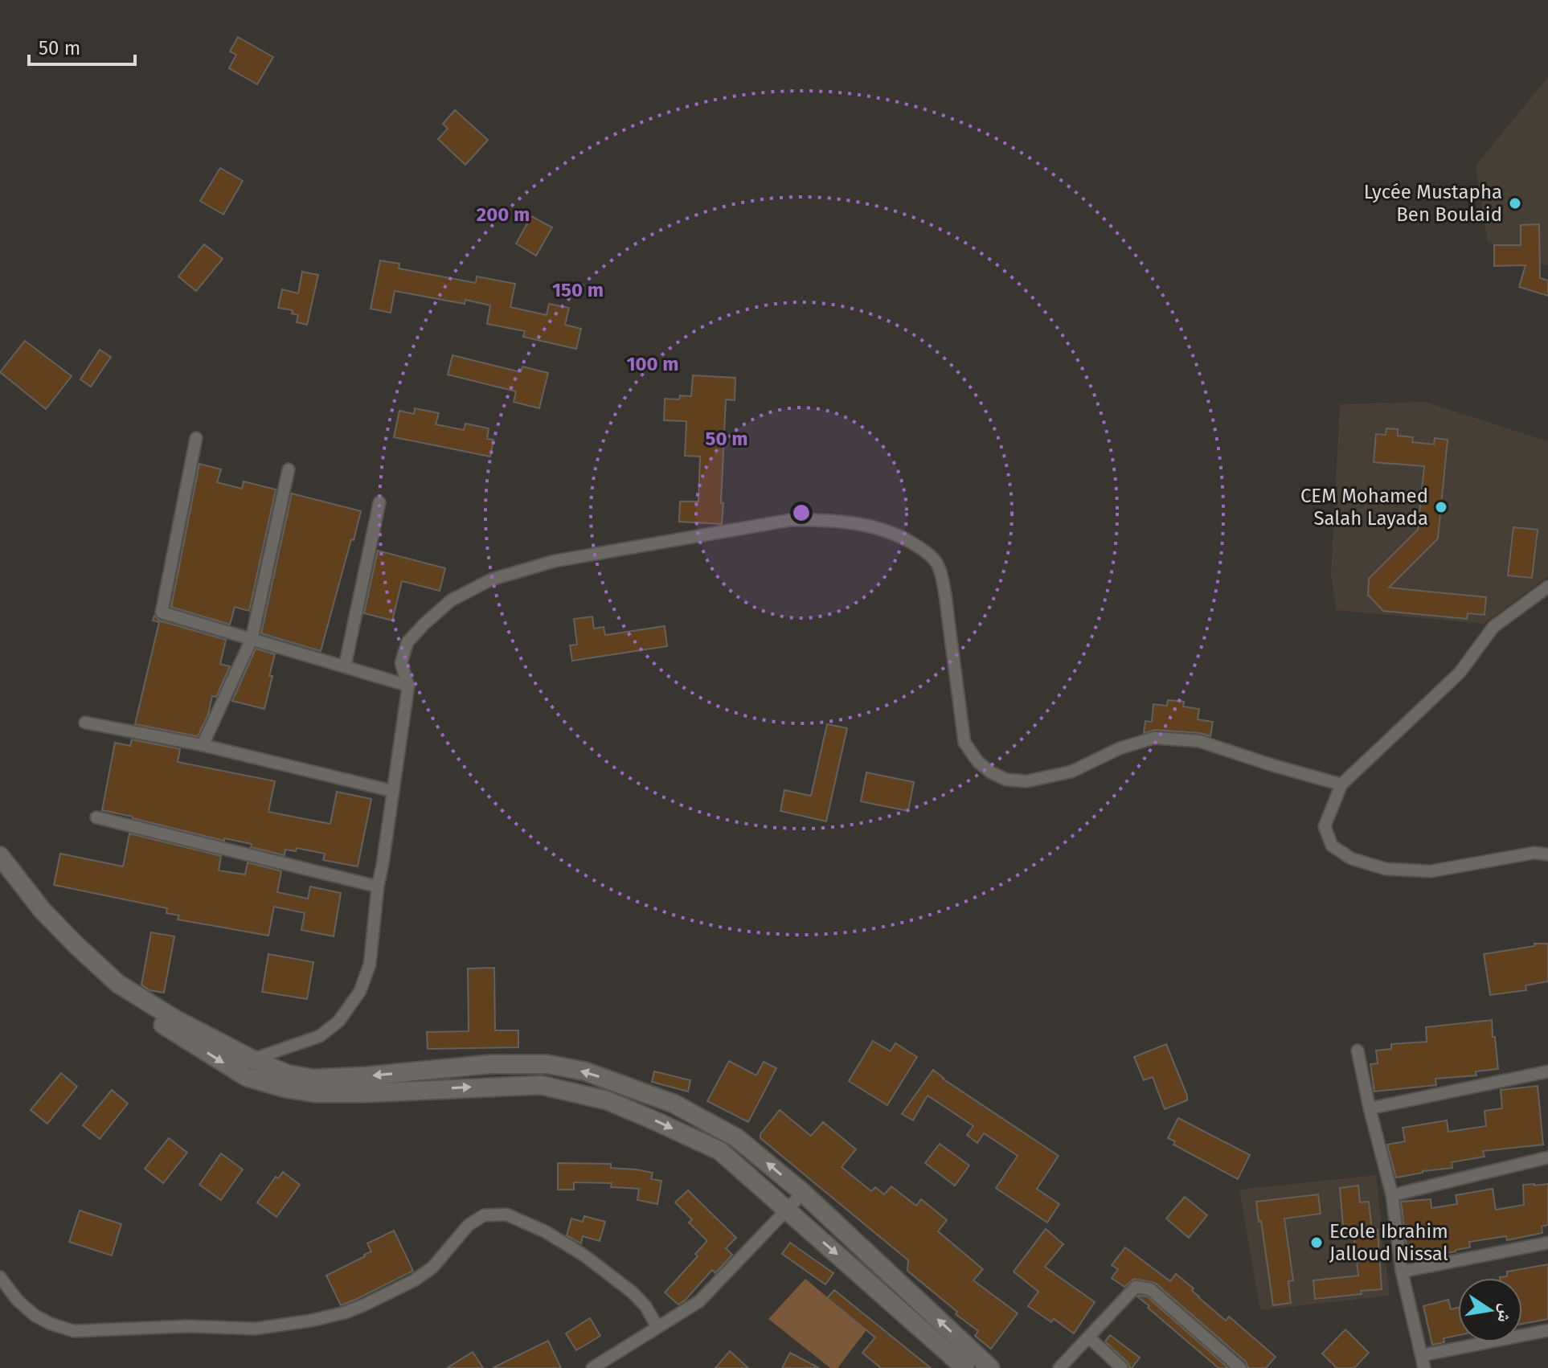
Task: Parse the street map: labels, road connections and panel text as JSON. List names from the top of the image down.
{
  "places": ["Lycée Mustapha Ben Boulaid", "CEM Mohamed Salah Layada", "Ecole Ibrahim Jalloud Nissal"],
  "scale_bar": "50 m",
  "north": "right",
  "rings": [
    "200 m",
    "150 m",
    "100 m",
    "50 m"
  ]
}
